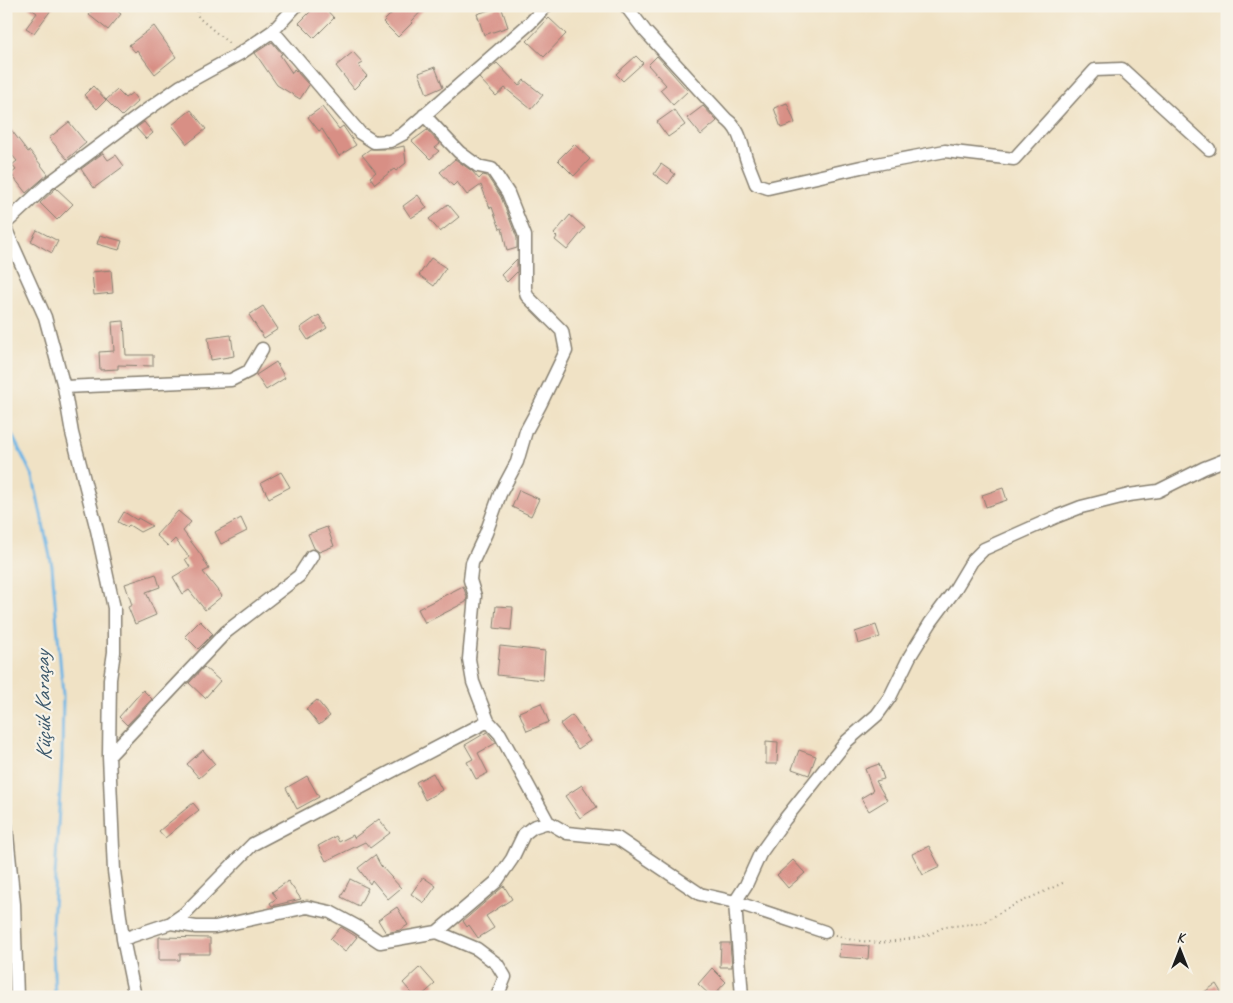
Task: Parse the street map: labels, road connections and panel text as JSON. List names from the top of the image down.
{
  "water": ["Küçük Karaçay"],
  "north": "top"
}
